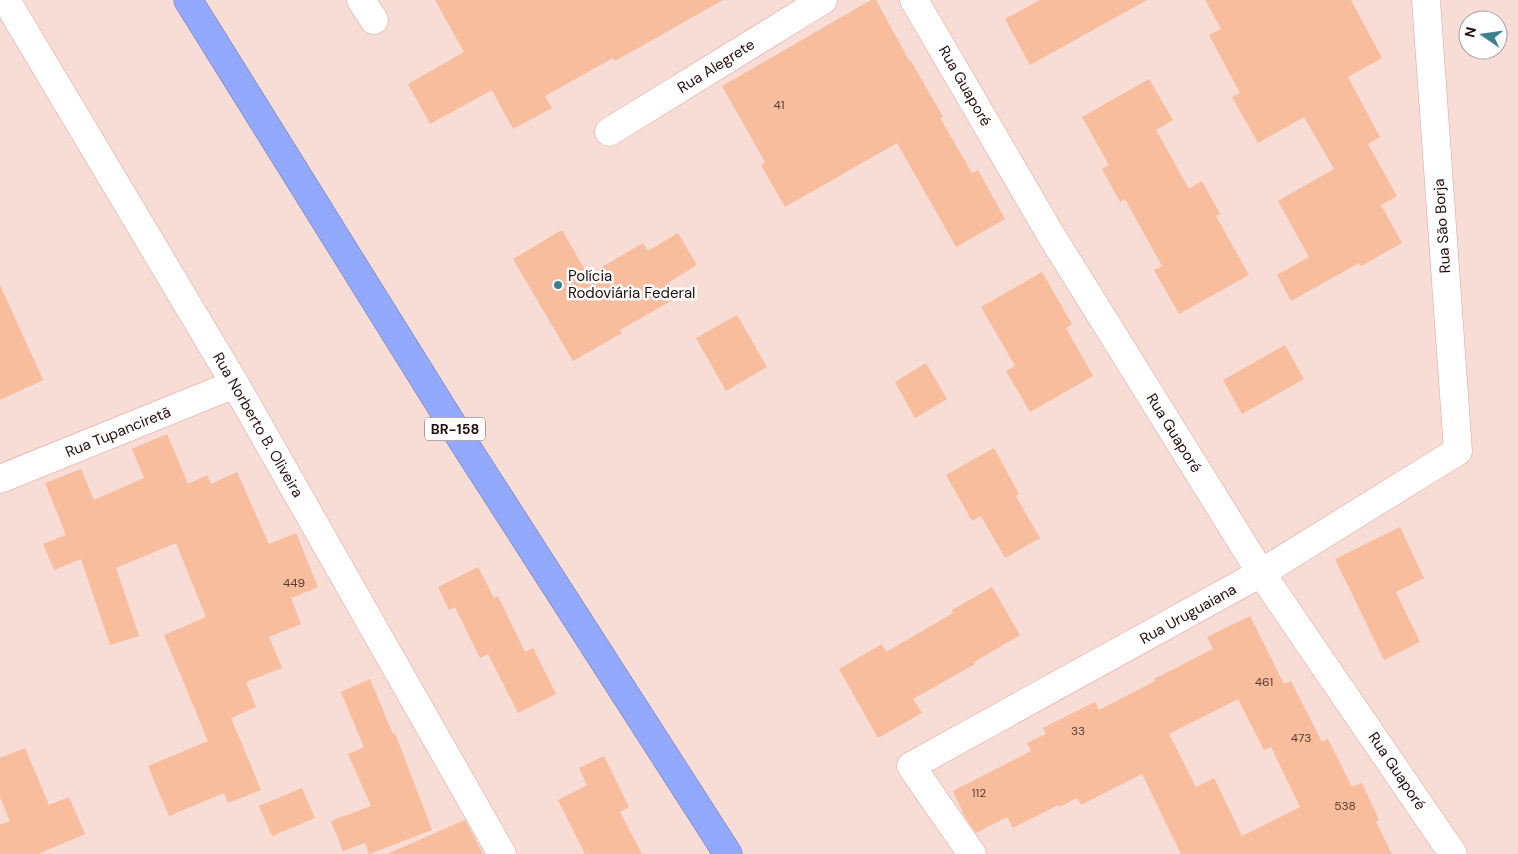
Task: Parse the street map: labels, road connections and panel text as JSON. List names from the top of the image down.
{
  "streets": {
    "highway": ["BR-158"],
    "street": [
      "Rua Alegrete",
      "Rua Guaporé",
      "Rua São Borja",
      "Rua Norberto B. Oliveira",
      "Rua Tupanciretã",
      "Rua Uruguaiana"
    ]
  },
  "crossings": [
    ["Rua Guaporé", "Rua Uruguaiana"],
    ["Rua São Borja", "Rua Uruguaiana"],
    ["Rua Norberto B. Oliveira", "Rua Tupanciretã"]
  ],
  "places": ["Polícia Rodoviária Federal"],
  "house_numbers": [
    "41",
    "449",
    "461",
    "33",
    "473",
    "112",
    "538"
  ],
  "north": "left"
}
